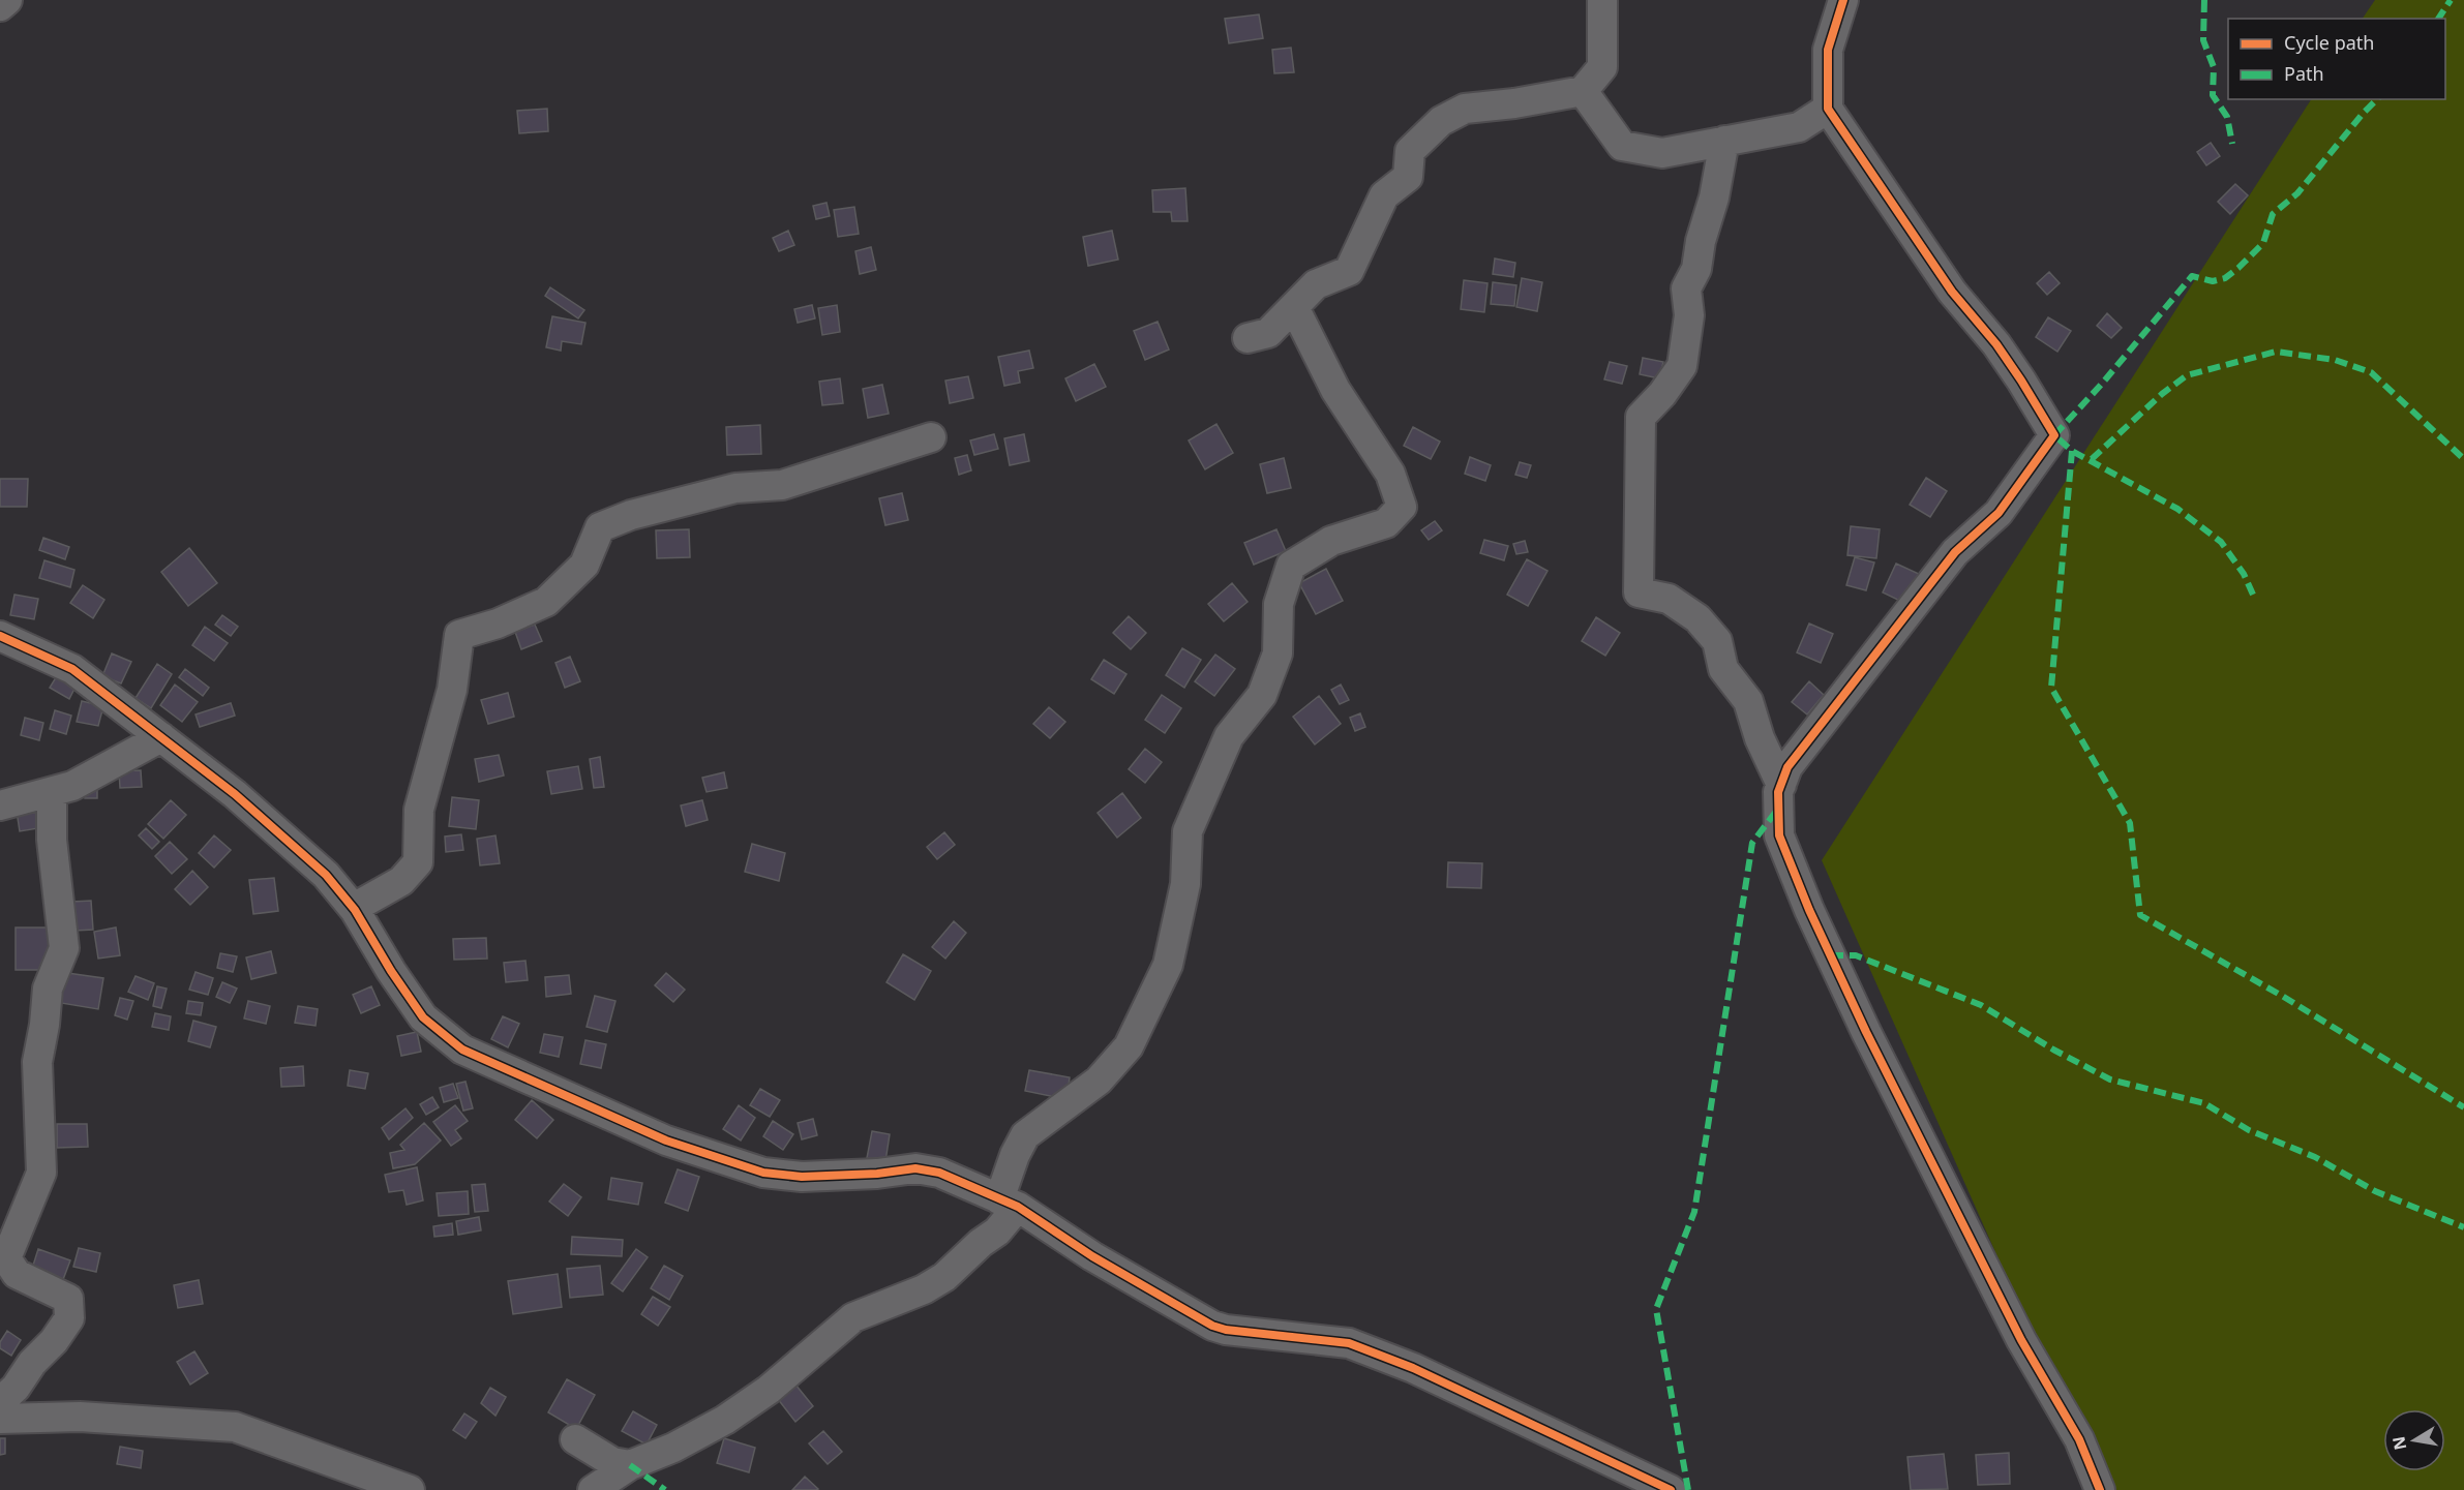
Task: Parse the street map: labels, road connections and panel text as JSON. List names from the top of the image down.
{
  "legend": ["Cycle path", "Path"],
  "north": "left"
}
